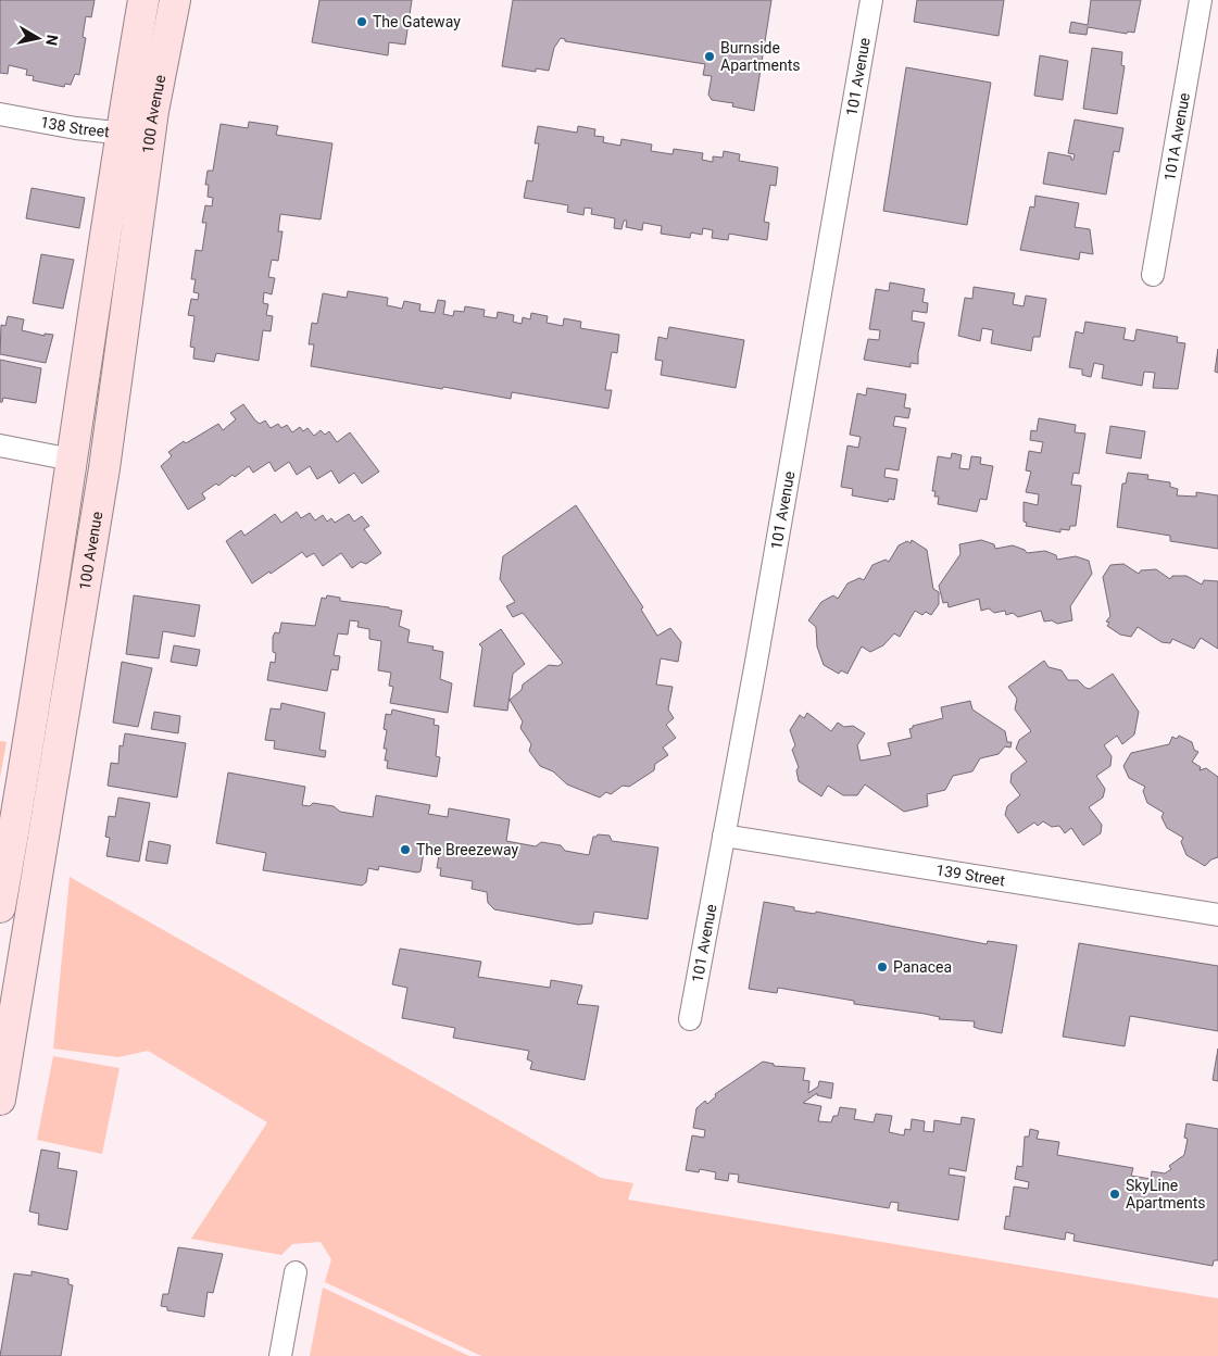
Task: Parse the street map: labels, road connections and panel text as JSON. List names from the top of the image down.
{
  "streets": {
    "main road": ["100 Avenue"],
    "street": [
      "101 Avenue",
      "138 Street",
      "101A Avenue",
      "139 Street"
    ]
  },
  "crossings": [
    ["101 Avenue", "139 Street"],
    ["100 Avenue", "138 Street"]
  ],
  "places": [
    "The Gateway",
    "Burnside Apartments",
    "The Breezeway",
    "Panacea",
    "SkyLine Apartments"
  ],
  "north": "right"
}
